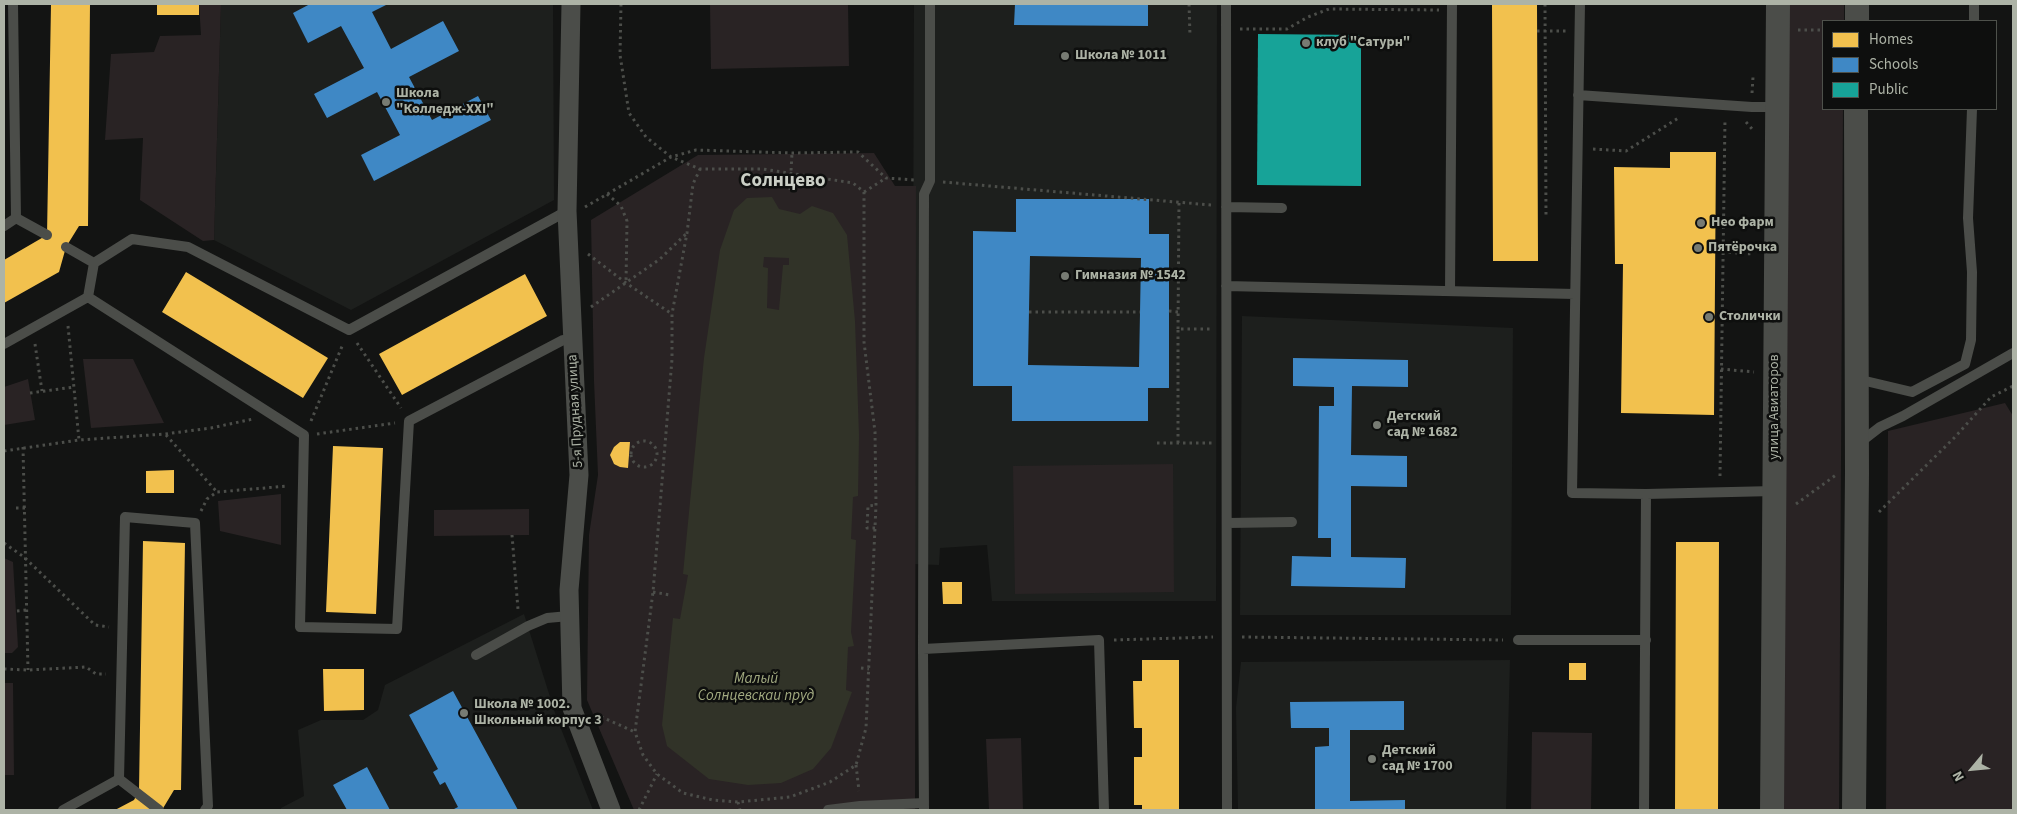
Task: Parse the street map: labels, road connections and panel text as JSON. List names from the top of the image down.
{
  "streets": {
    "street": ["улица Авиаторов", "5-я Прудная улица"]
  },
  "districts": ["Солнцево"],
  "water": ["Малый Солнцевскаи пруд"],
  "places": [
    "клуб \"Сатурн\"",
    "Школа № 1011",
    "Школа \"Колледж-XXI\"",
    "Нео фарм",
    "Пятёрочка",
    "Гимназия № 1542",
    "Столички",
    "Детский сад № 1682",
    "Школа № 1002. Школьный корпус 3",
    "Детский сад № 1700"
  ],
  "legend": ["Homes", "Schools", "Public"],
  "north": "bottom left"
}
